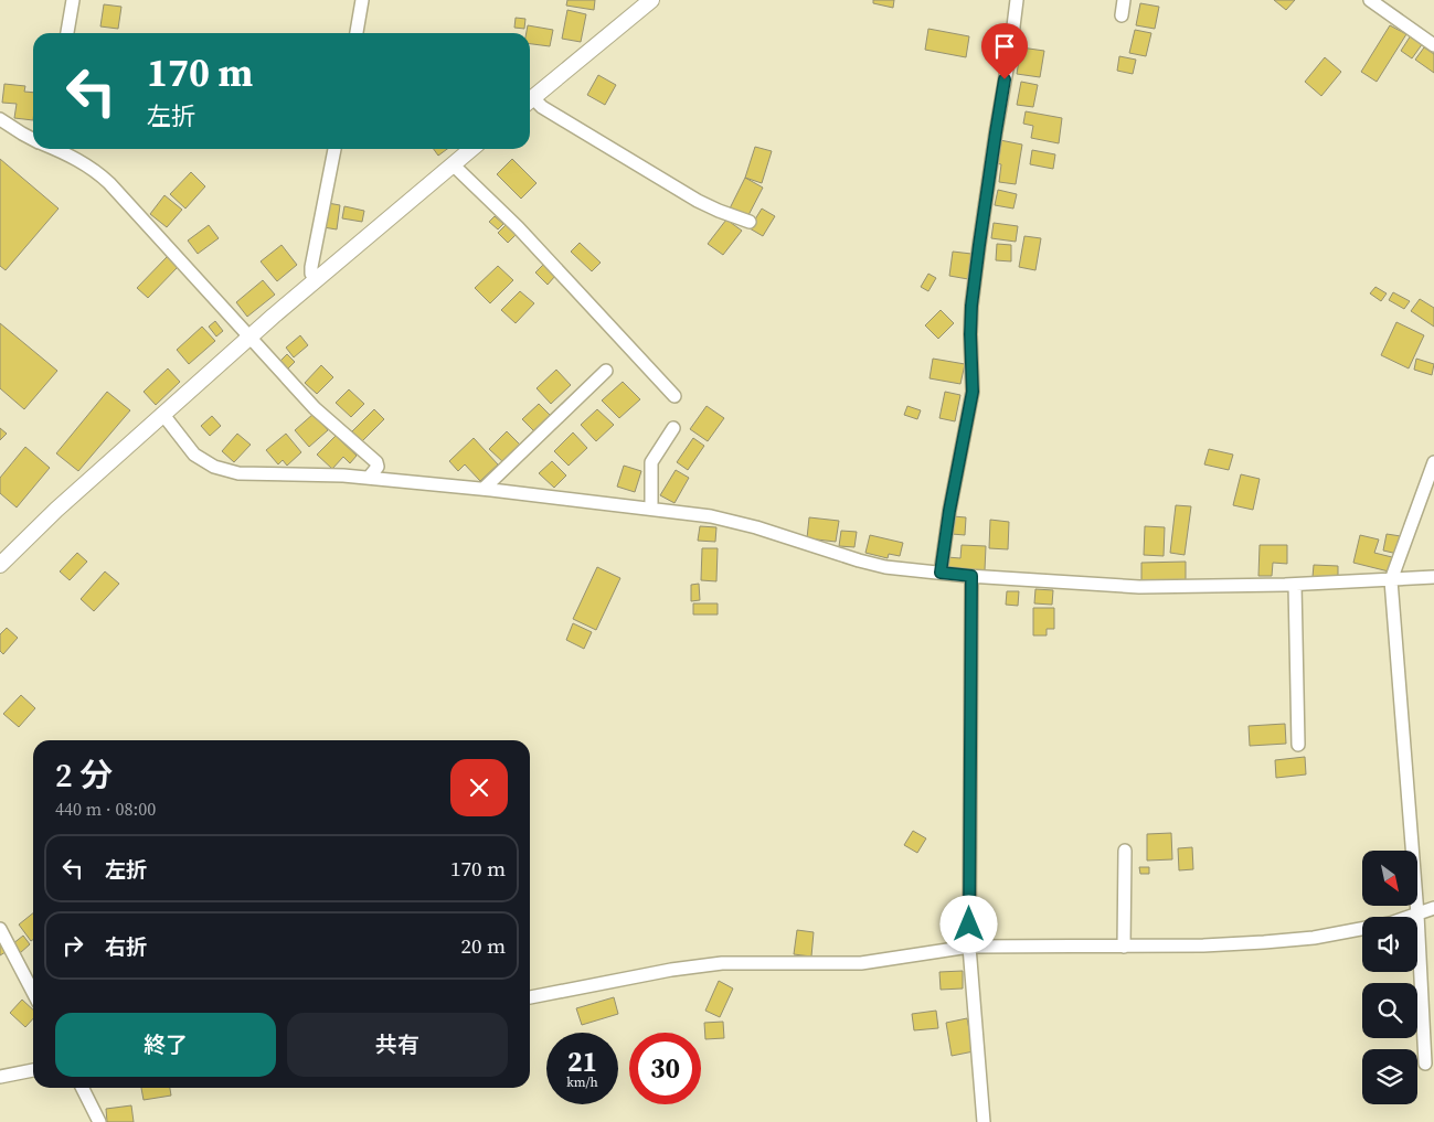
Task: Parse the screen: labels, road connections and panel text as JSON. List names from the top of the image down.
{
  "north": "bottom right",
  "page": {
    "turn": ["170 m", "左折"],
    "heading": ["2 分", "440 m · 08:00"],
    "list": [
      {
        "name": "左折",
        "value": "170 m"
      },
      {
        "name": "右折",
        "value": "20 m"
      }
    ],
    "buttons": ["終了", "共有"],
    "speed": "21 km/h",
    "limit": "30"
  }
}
